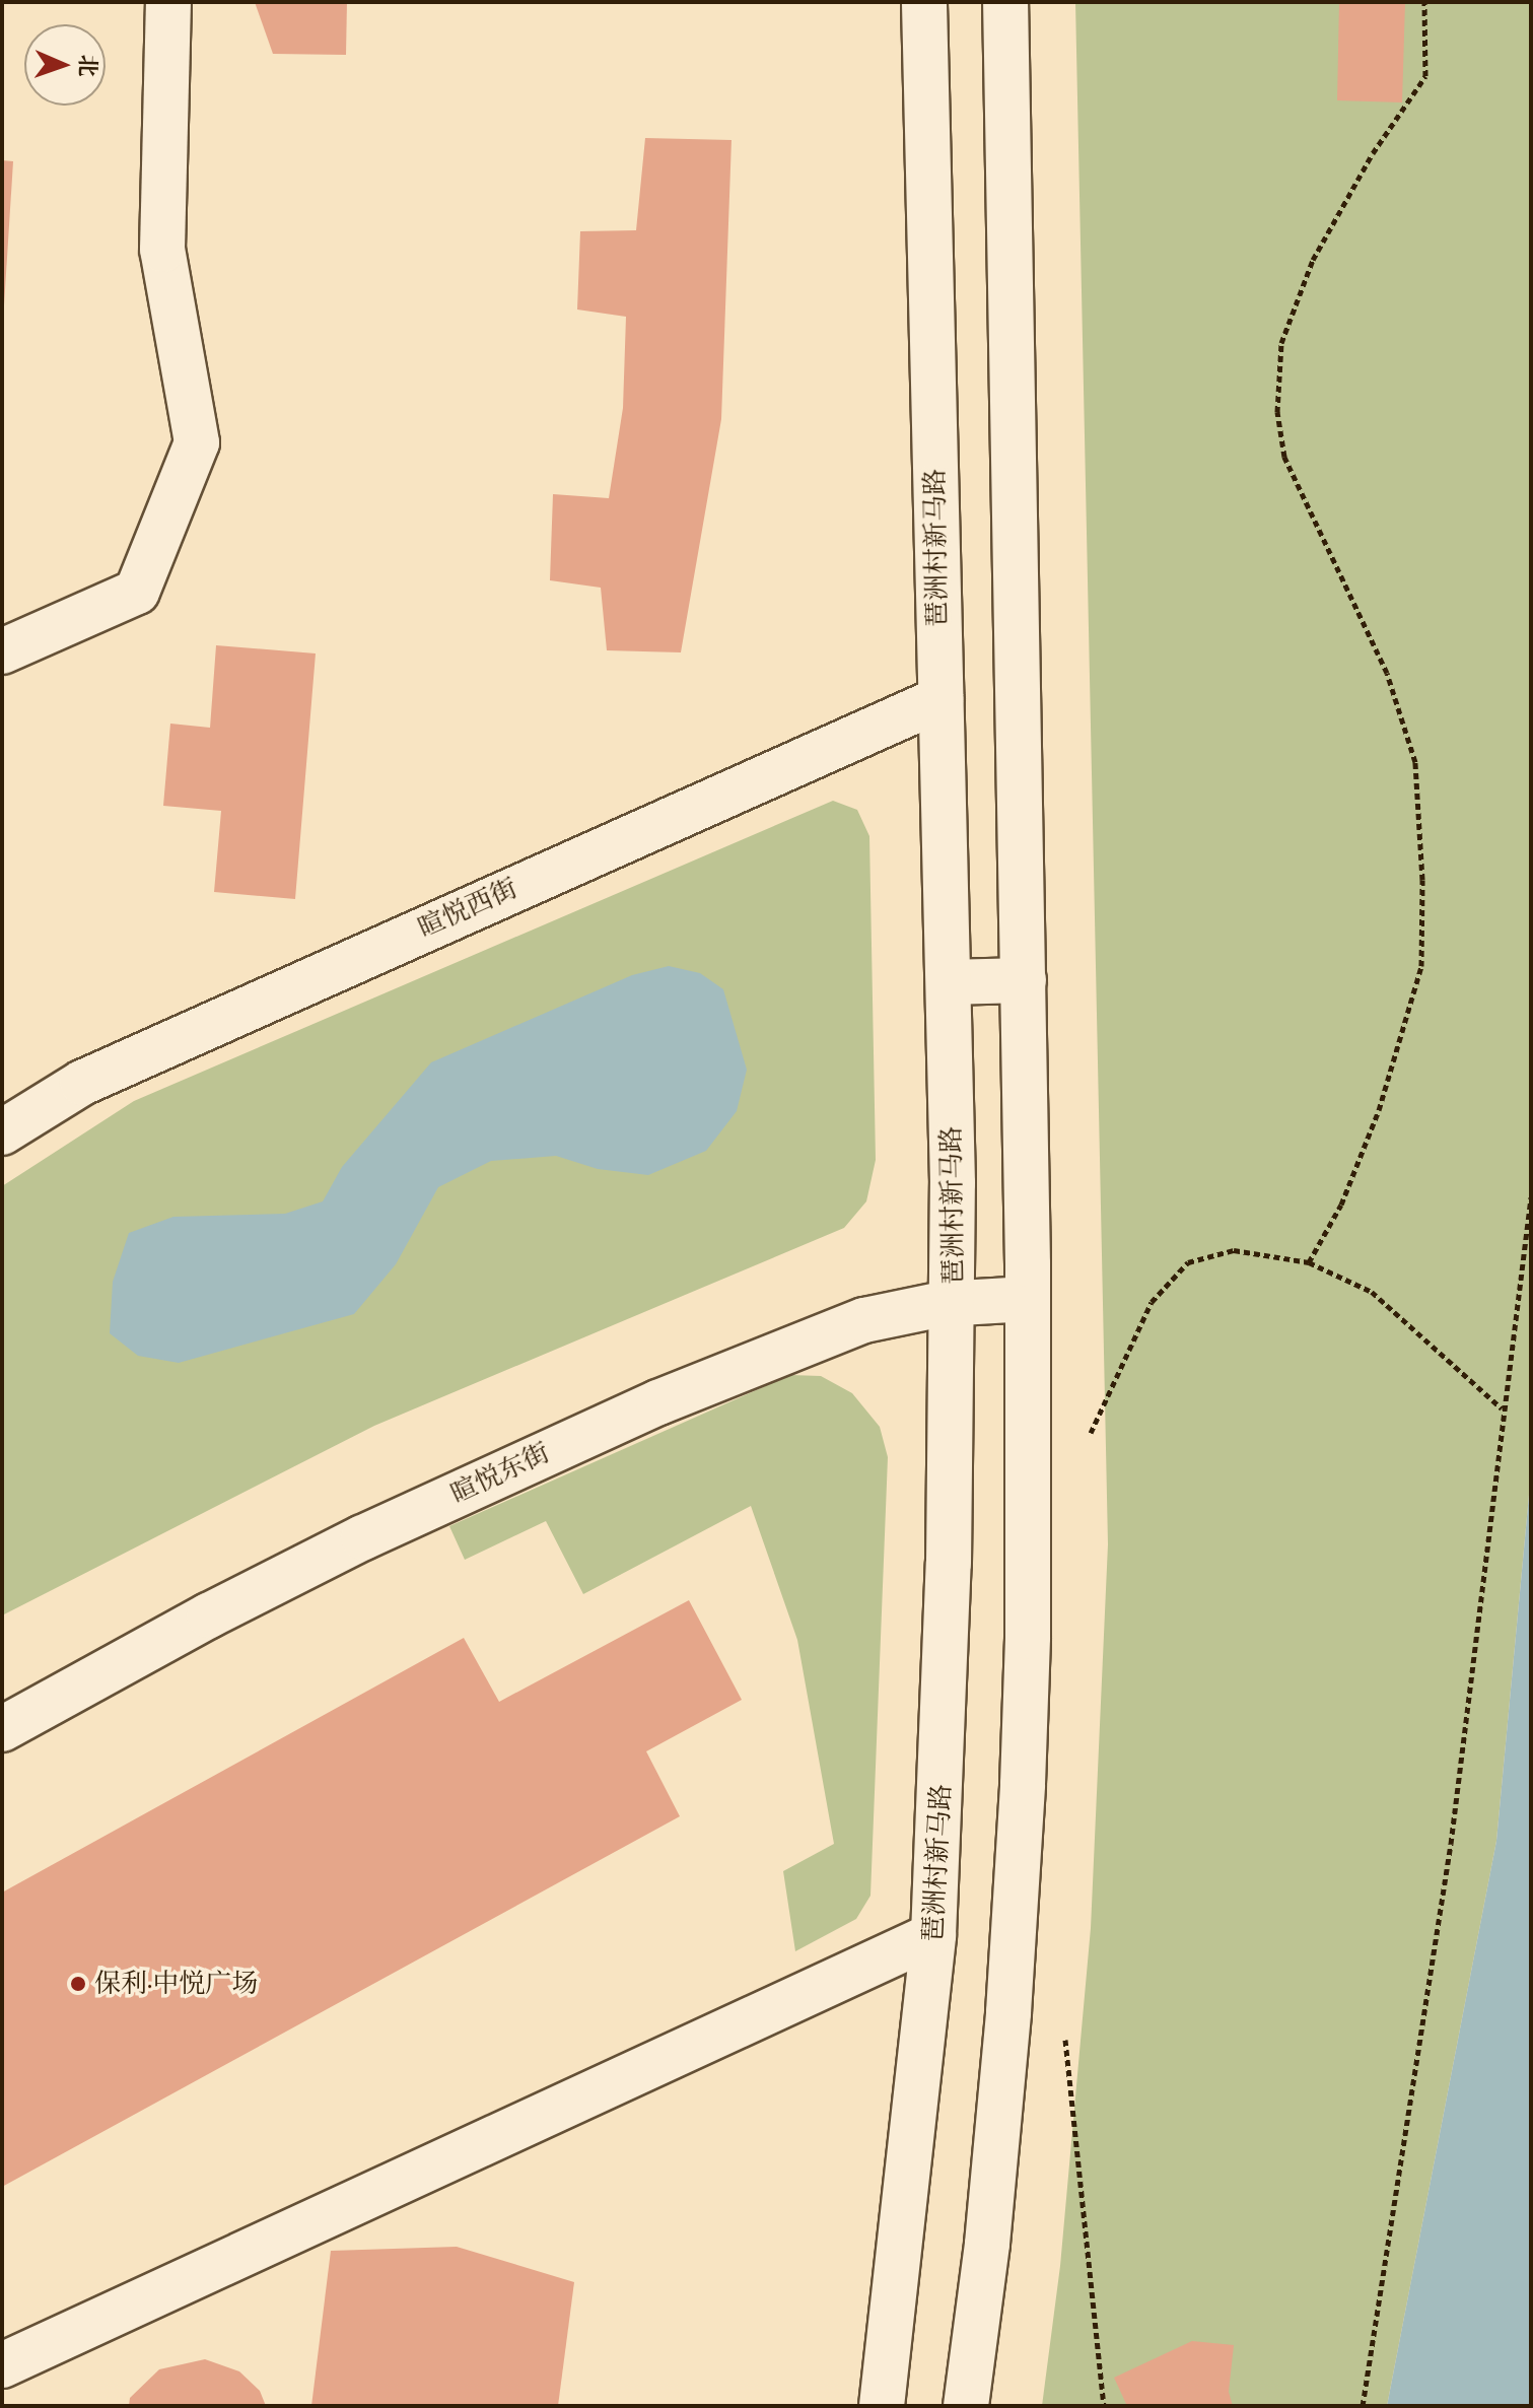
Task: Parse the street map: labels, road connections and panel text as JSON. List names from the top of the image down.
{
  "streets": {
    "street": ["琶洲村新马路", "暄悦西街", "暄悦东街"]
  },
  "crossings": [
    ["琶洲村新马路", "暄悦西街"],
    ["琶洲村新马路", "暄悦东街"]
  ],
  "places": ["保利·中悦广场"],
  "north": "right"
}
